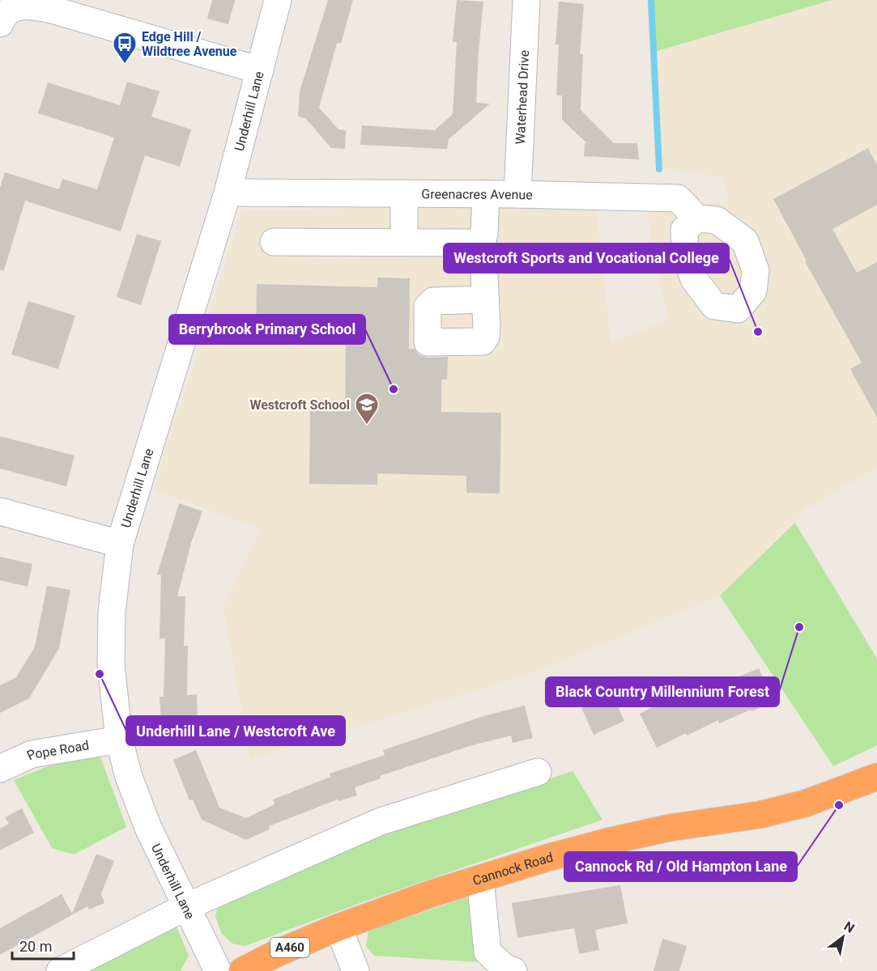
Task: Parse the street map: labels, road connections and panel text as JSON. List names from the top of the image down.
{
  "streets": {
    "highway": ["Cannock Road", "A460"],
    "street": [
      "Waterhead Drive",
      "Underhill Lane",
      "Greenacres Avenue",
      "Pope Road"
    ]
  },
  "crossings": [
    ["Waterhead Drive", "Greenacres Avenue"],
    ["Underhill Lane", "Greenacres Avenue"],
    ["Underhill Lane", "Pope Road"]
  ],
  "places": {
    "bus stop": ["Edge Hill / Wildtree Avenue"],
    "other": [
      "Westcroft Sports and Vocational College",
      "Berrybrook Primary School",
      "Black Country Millennium Forest",
      "Underhill Lane / Westcroft Ave",
      "Cannock Rd / Old Hampton Lane"
    ],
    "school or university": ["Westcroft School"]
  },
  "scale_bar": "20 m",
  "north": "top right"
}
